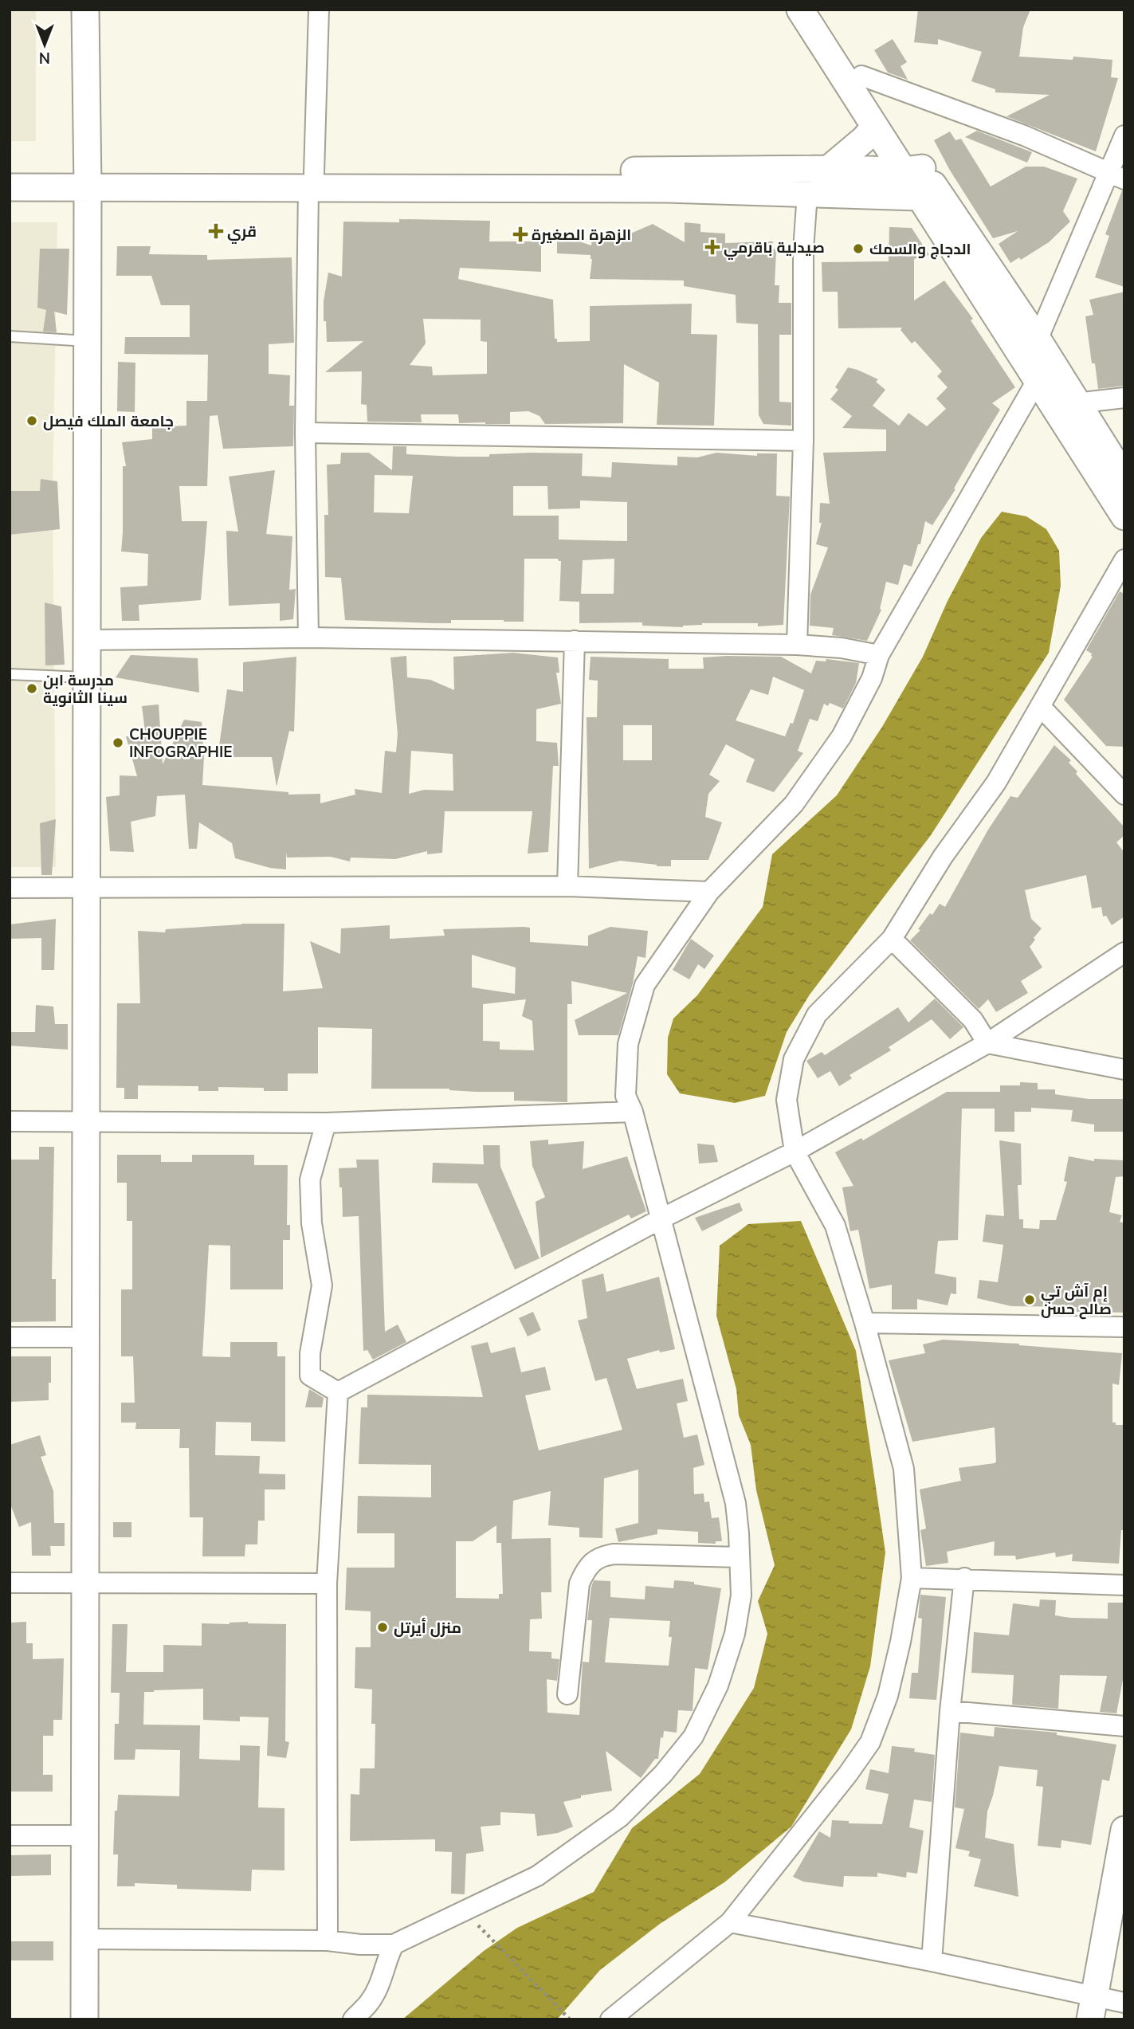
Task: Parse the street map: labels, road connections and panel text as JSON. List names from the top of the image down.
{
  "places": {
    "health": ["قري", "الزهرة الصغيرة", "صيدلية باقرمي"],
    "other": [
      "الدجاج والسمك",
      "جامعة الملك فيصل",
      "مدرسة ابن سينا الثانوية",
      "CHOUPPIE INFOGRAPHIE",
      "إم آش تي صالح حسن",
      "منزل أيرتل"
    ]
  },
  "north": "bottom"
}
